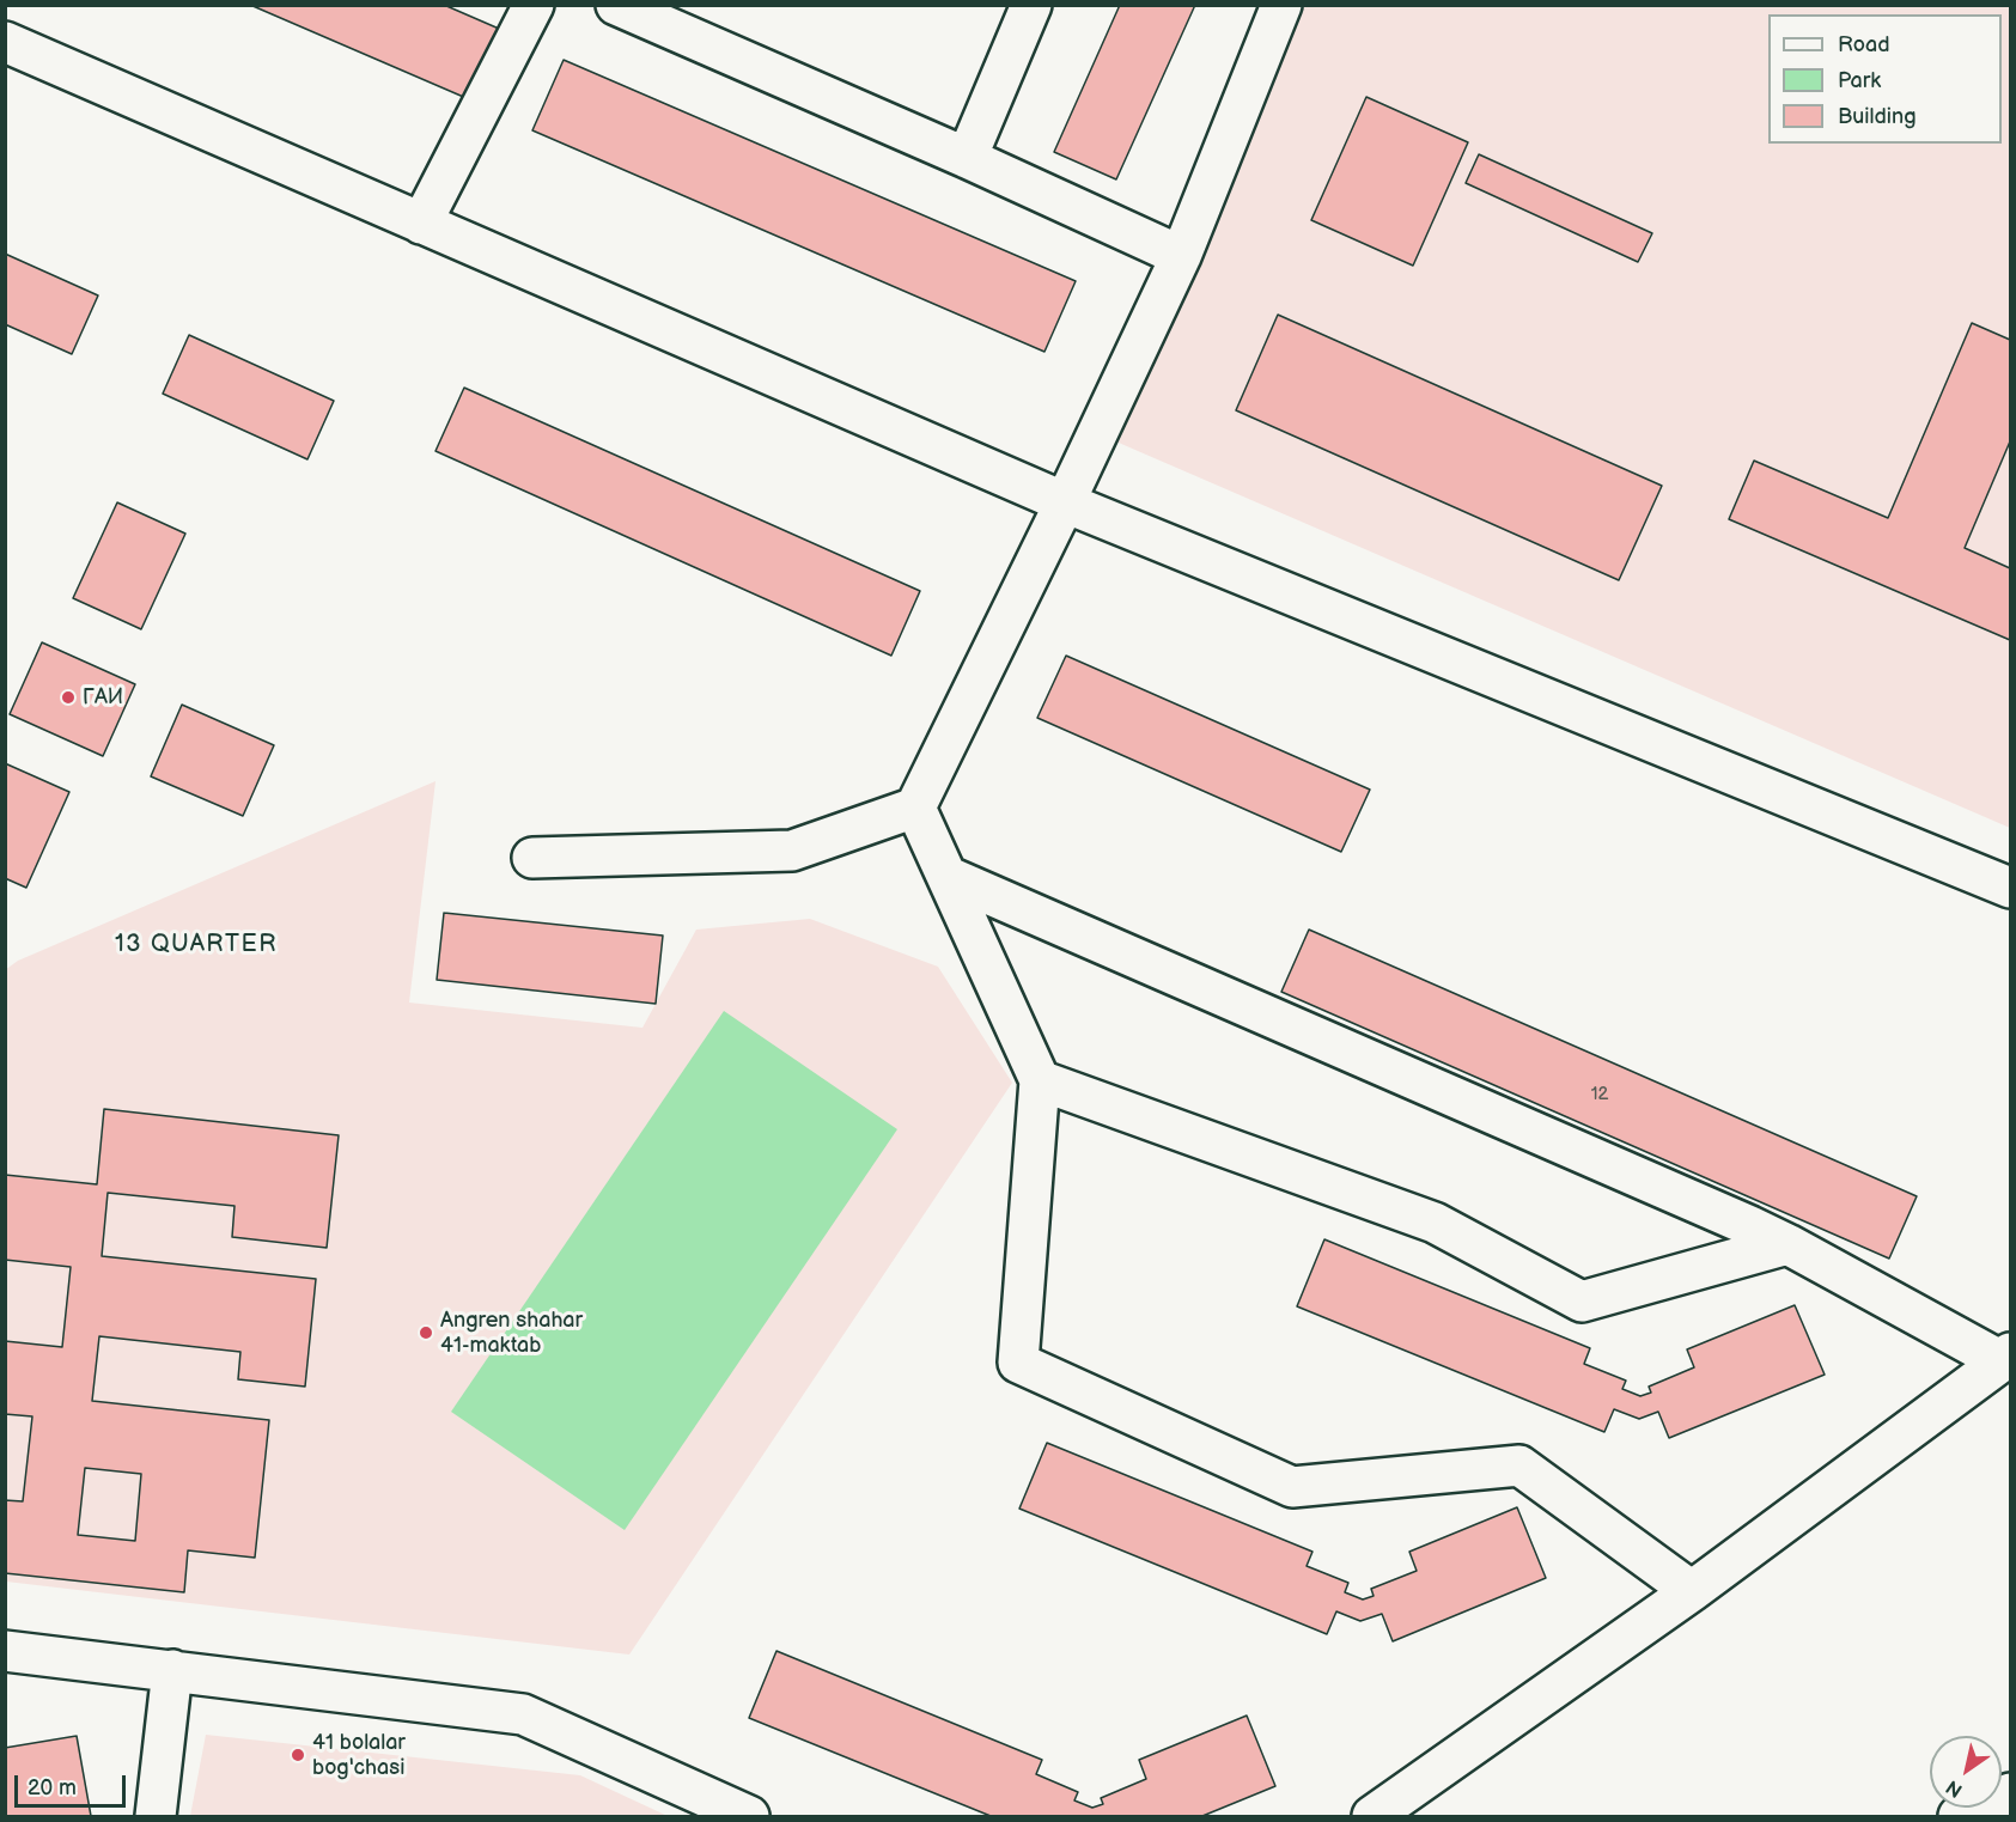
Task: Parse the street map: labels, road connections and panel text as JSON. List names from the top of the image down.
{
  "districts": ["13 QUARTER"],
  "places": ["ГАИ", "Angren shahar 41-maktab", "41 bolalar bog'chasi"],
  "house_numbers": ["12"],
  "legend": ["Road", "Park", "Building"],
  "scale_bar": "20 m",
  "north": "bottom left"
}
